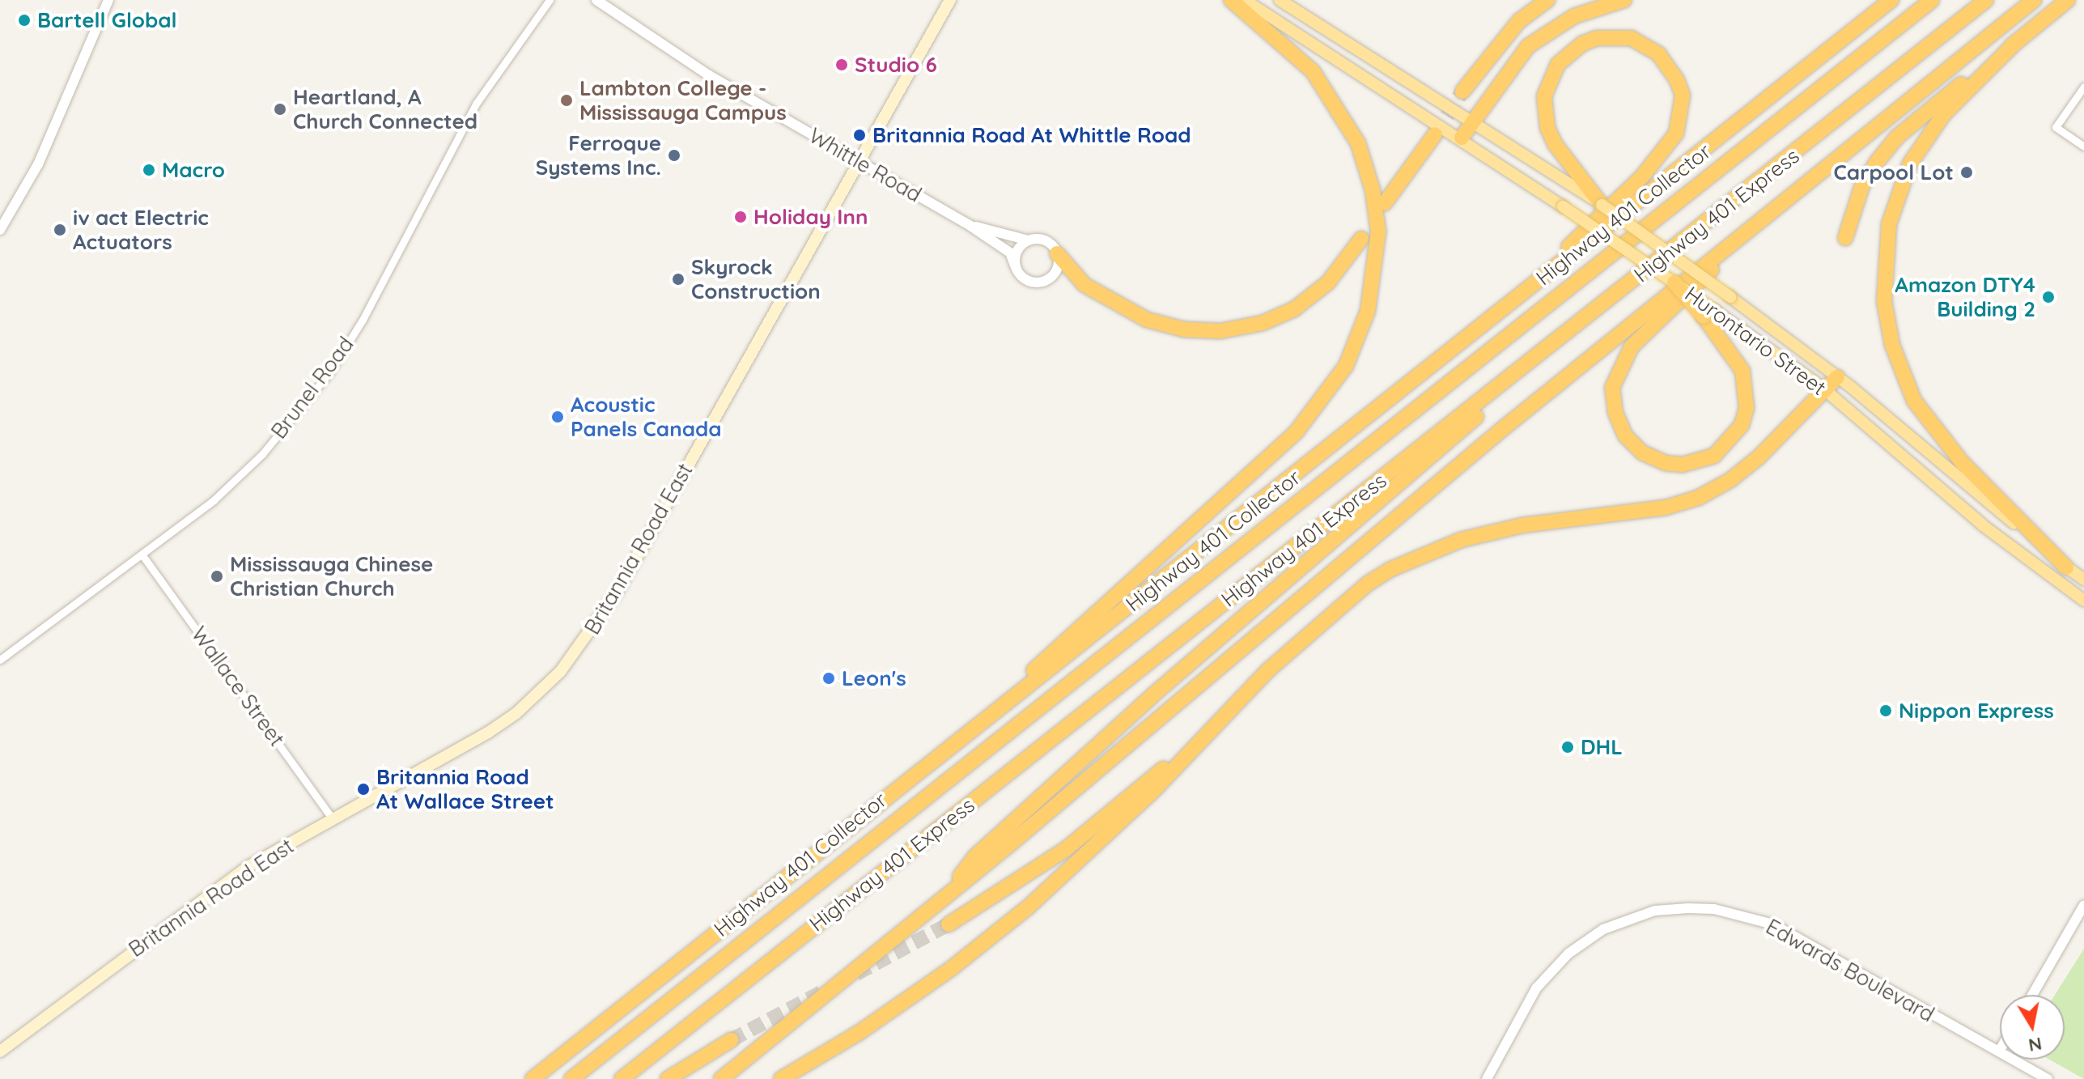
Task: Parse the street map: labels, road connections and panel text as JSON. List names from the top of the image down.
{
  "streets": {
    "highway": ["Highway 401 Collector", "Highway 401 Express"],
    "main road": ["Hurontario Street", "Britannia Road East"],
    "street": [
      "Whittle Road",
      "Brunel Road",
      "Wallace Street",
      "Edwards Boulevard"
    ]
  },
  "crossings": [
    ["Whittle Road", "Britannia Road East"],
    ["Brunel Road", "Wallace Street"],
    ["Britannia Road East", "Wallace Street"]
  ],
  "places": [
    "Bartell Global",
    "Studio 6",
    "Lambton College - Mississauga Campus",
    "Heartland, A Church Connected",
    "Britannia Road At Whittle Road",
    "Ferroque Systems Inc.",
    "Macro",
    "Carpool Lot",
    "Holiday Inn",
    "iv act Electric Actuators",
    "Skyrock Construction",
    "Amazon DTY4 Building 2",
    "Acoustic Panels Canada",
    "Mississauga Chinese Christian Church",
    "Leon's",
    "Nippon Express",
    "DHL",
    "Britannia Road At Wallace Street"
  ],
  "north": "bottom"
}
